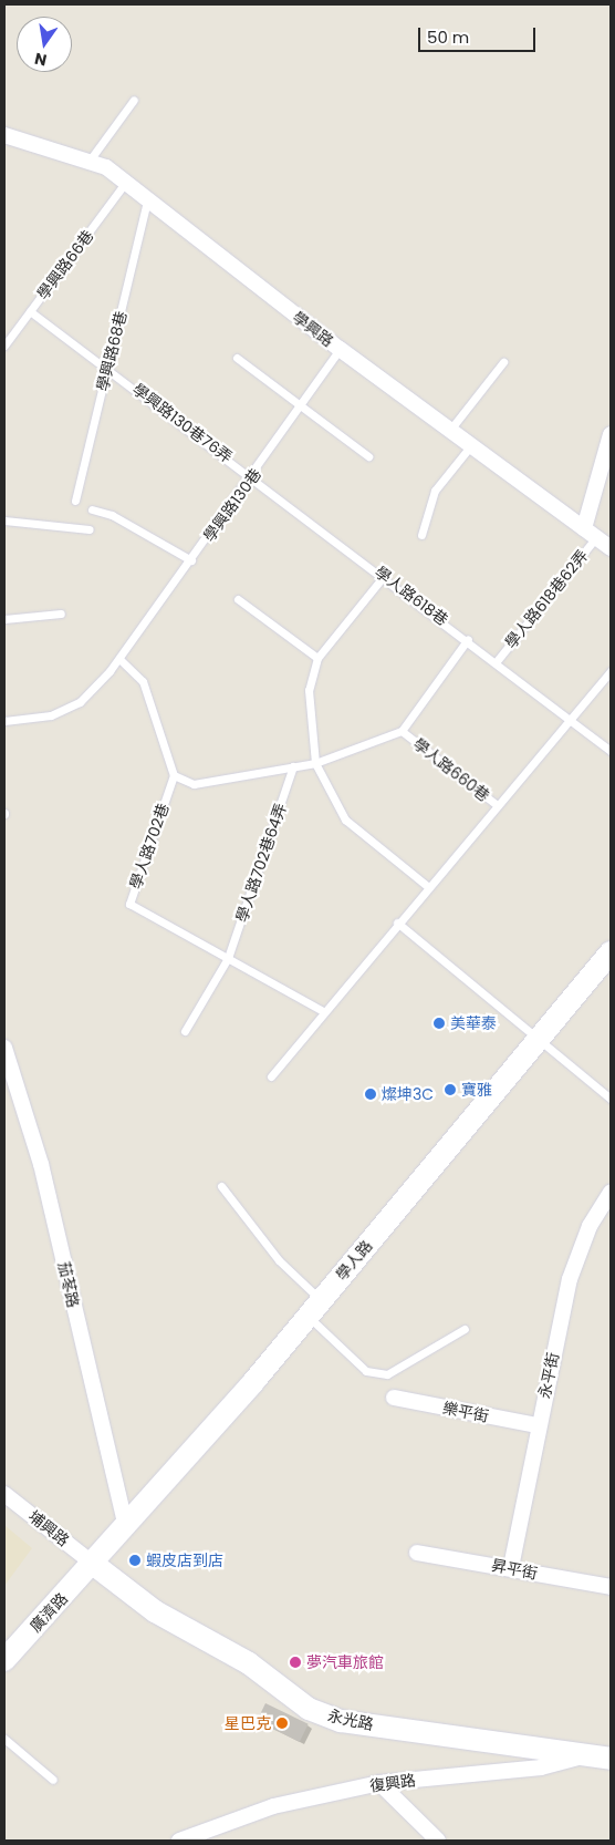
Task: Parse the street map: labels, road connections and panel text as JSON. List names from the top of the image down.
{
  "streets": {
    "main road": [
      "學人路",
      "廣濟路",
      "永光路",
      "復興路"
    ],
    "street": [
      "學興路",
      "茄苳路",
      "永平街",
      "樂平街",
      "埔興路",
      "昇平街"
    ],
    "lane": [
      "學興路66巷",
      "學興路68巷",
      "學興路130巷76弄",
      "學興路130巷",
      "學人路618巷",
      "學人路618巷62弄",
      "學人路660巷",
      "學人路702巷",
      "學人路702巷64弄"
    ]
  },
  "crossings": [
    ["學興路66巷", "學興路"],
    ["學興路66巷", "學興路130巷76弄"],
    ["學興路", "學興路68巷"],
    ["學興路", "學興路130巷"],
    ["學興路", "學人路618巷62弄"],
    ["學興路68巷", "學興路130巷76弄"],
    ["學興路130巷76弄", "學興路130巷"],
    ["學興路130巷76弄", "學人路618巷"],
    ["學興路130巷", "學人路618巷"],
    ["學人路618巷", "學人路618巷62弄"],
    ["學人路618巷", "學人路660巷"],
    ["學人路660巷", "學人路702巷"],
    ["學人路660巷", "學人路702巷64弄"],
    ["學人路702巷", "學人路702巷64弄"],
    ["學人路", "茄苳路"],
    ["學人路", "埔興路"],
    ["學人路", "廣濟路"],
    ["學人路", "永光路"],
    ["永平街", "樂平街"],
    ["永平街", "昇平街"],
    ["埔興路", "廣濟路"],
    ["埔興路", "永光路"],
    ["廣濟路", "永光路"],
    ["永光路", "復興路"]
  ],
  "places": [
    "美華泰",
    "寶雅",
    "燦坤3C",
    "蝦皮店到店",
    "夢汽車旅館",
    "星巴克"
  ],
  "scale_bar": "50 m",
  "north": "bottom"
}
